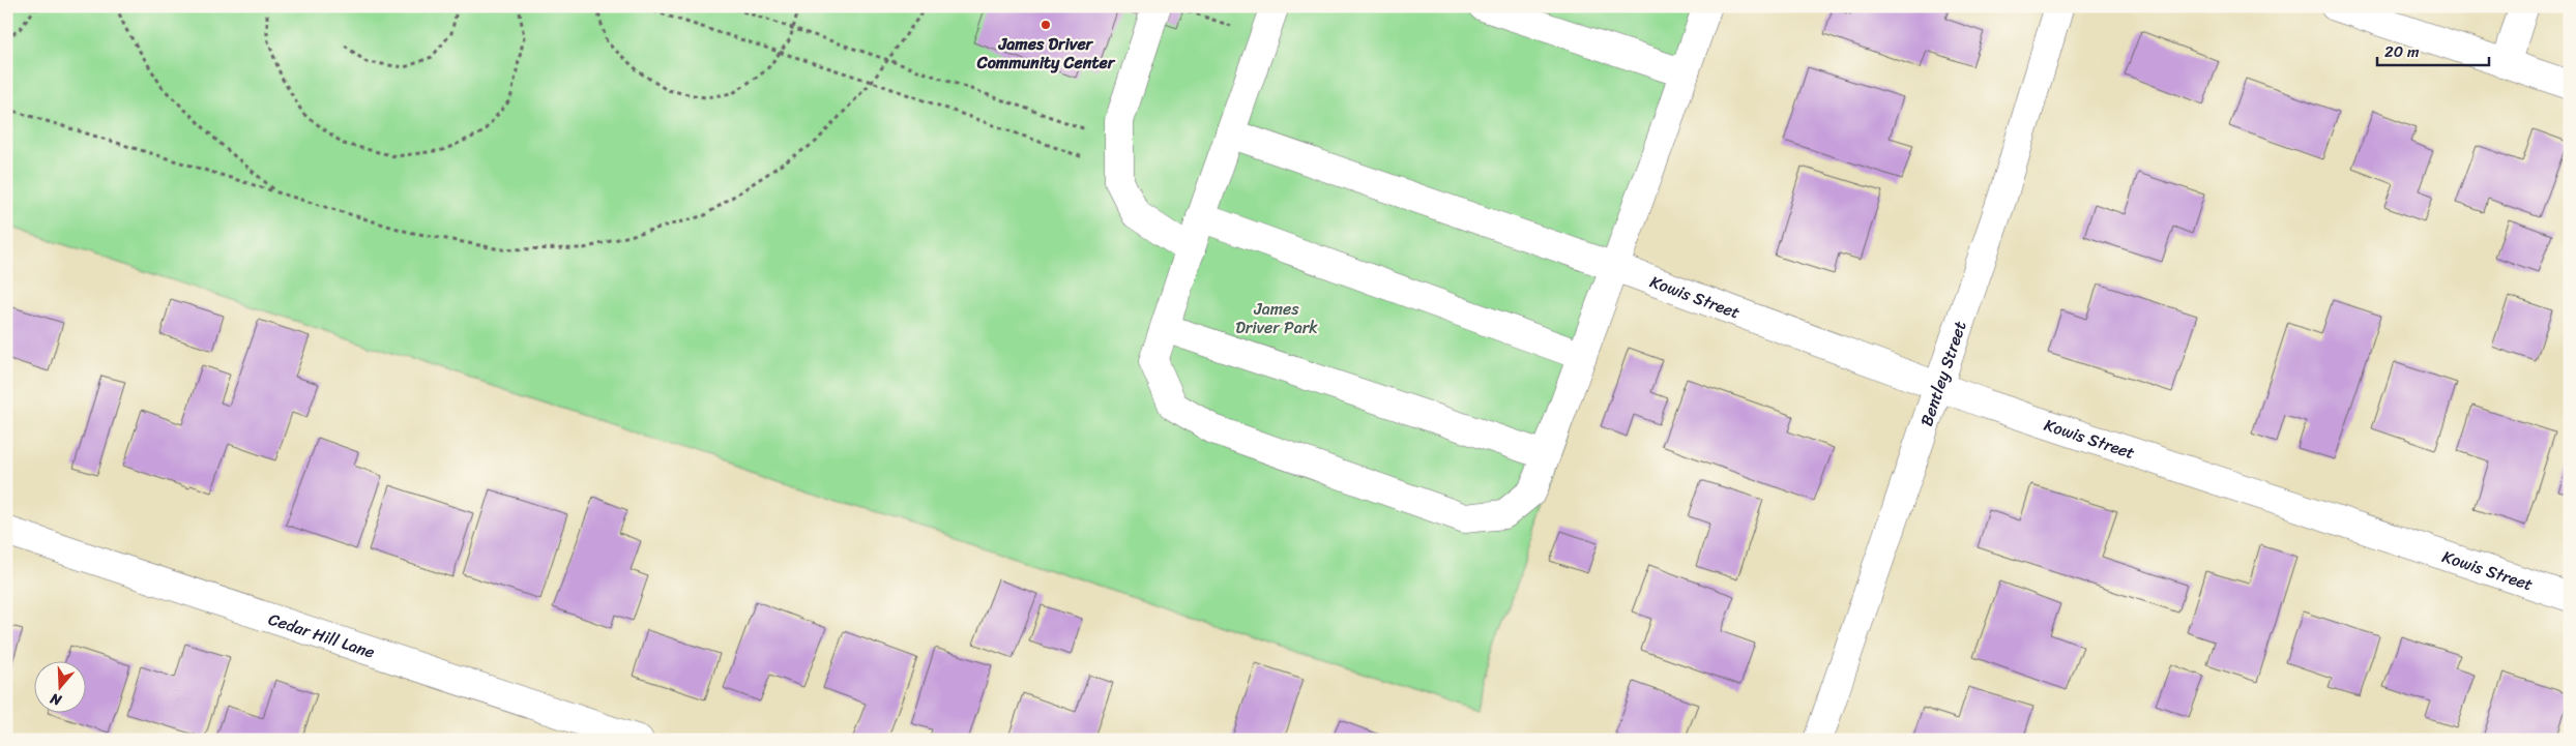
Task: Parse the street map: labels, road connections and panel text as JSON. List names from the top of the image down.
{
  "streets": {
    "street": ["Kowis Street", "Bentley Street", "Cedar Hill Lane"]
  },
  "crossings": [
    ["Kowis Street", "Bentley Street"]
  ],
  "parks": ["James Driver Park"],
  "places": ["James Driver Community Center"],
  "scale_bar": "20 m",
  "north": "bottom"
}
